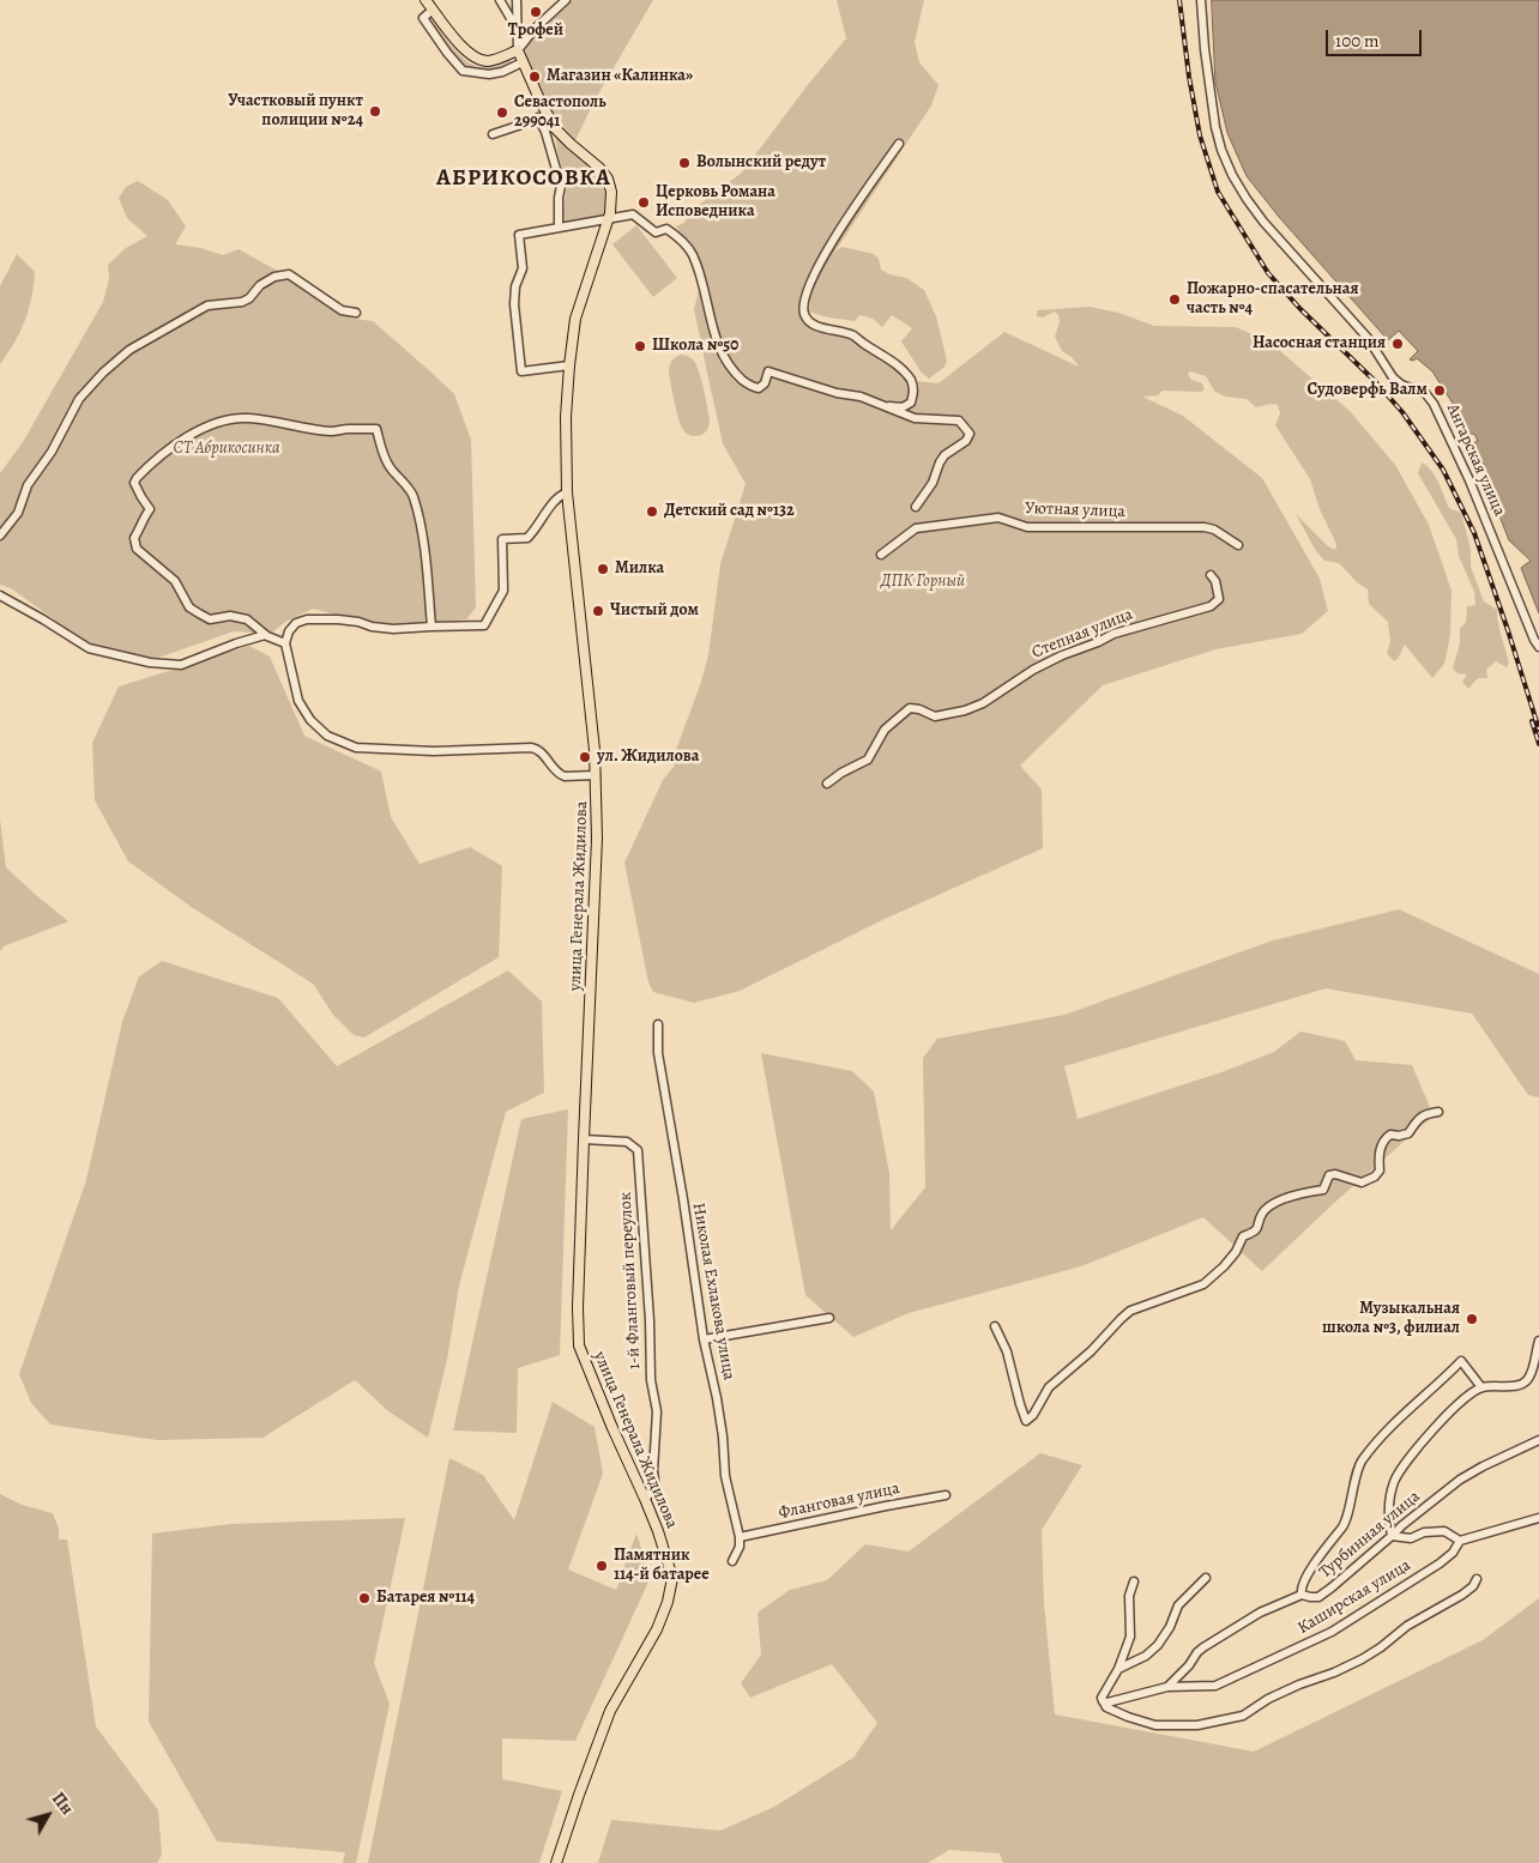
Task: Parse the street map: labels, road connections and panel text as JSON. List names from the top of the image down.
{
  "streets": {
    "main road": ["улица Генерала Жидилова"],
    "street": [
      "Ангарская улица",
      "Уютная улица",
      "Степная улица",
      "1-й Фланговый переулок",
      "Николая Ехлакова улица",
      "Фланговая улица",
      "Турбинная улица",
      "Каширская улица"
    ]
  },
  "crossings": [
    ["улица Генерала Жидилова", "1-й Фланговый переулок"],
    ["Николая Ехлакова улица", "Фланговая улица"],
    ["Турбинная улица", "Каширская улица"]
  ],
  "districts": ["АБРИКОСОВКА"],
  "parks": ["СТ Абрикосинка", "ДПК Горный"],
  "places": [
    "Трофей",
    "Магазин «Калинка»",
    "Участковый пункт полиции №24",
    "Севастополь 299041",
    "Волынский редут",
    "Церковь Романа Исповедника",
    "Пожарно-спасательная часть №4",
    "Насосная станция",
    "Школа №50",
    "Судоверфь Валм",
    "Детский сад №132",
    "Милка",
    "Чистый дом",
    "ул. Жидилова",
    "Музыкальная школа №3, филиал",
    "Памятник 114-й батарее",
    "Батарея №114"
  ],
  "scale_bar": "100 m",
  "north": "top right"
}
